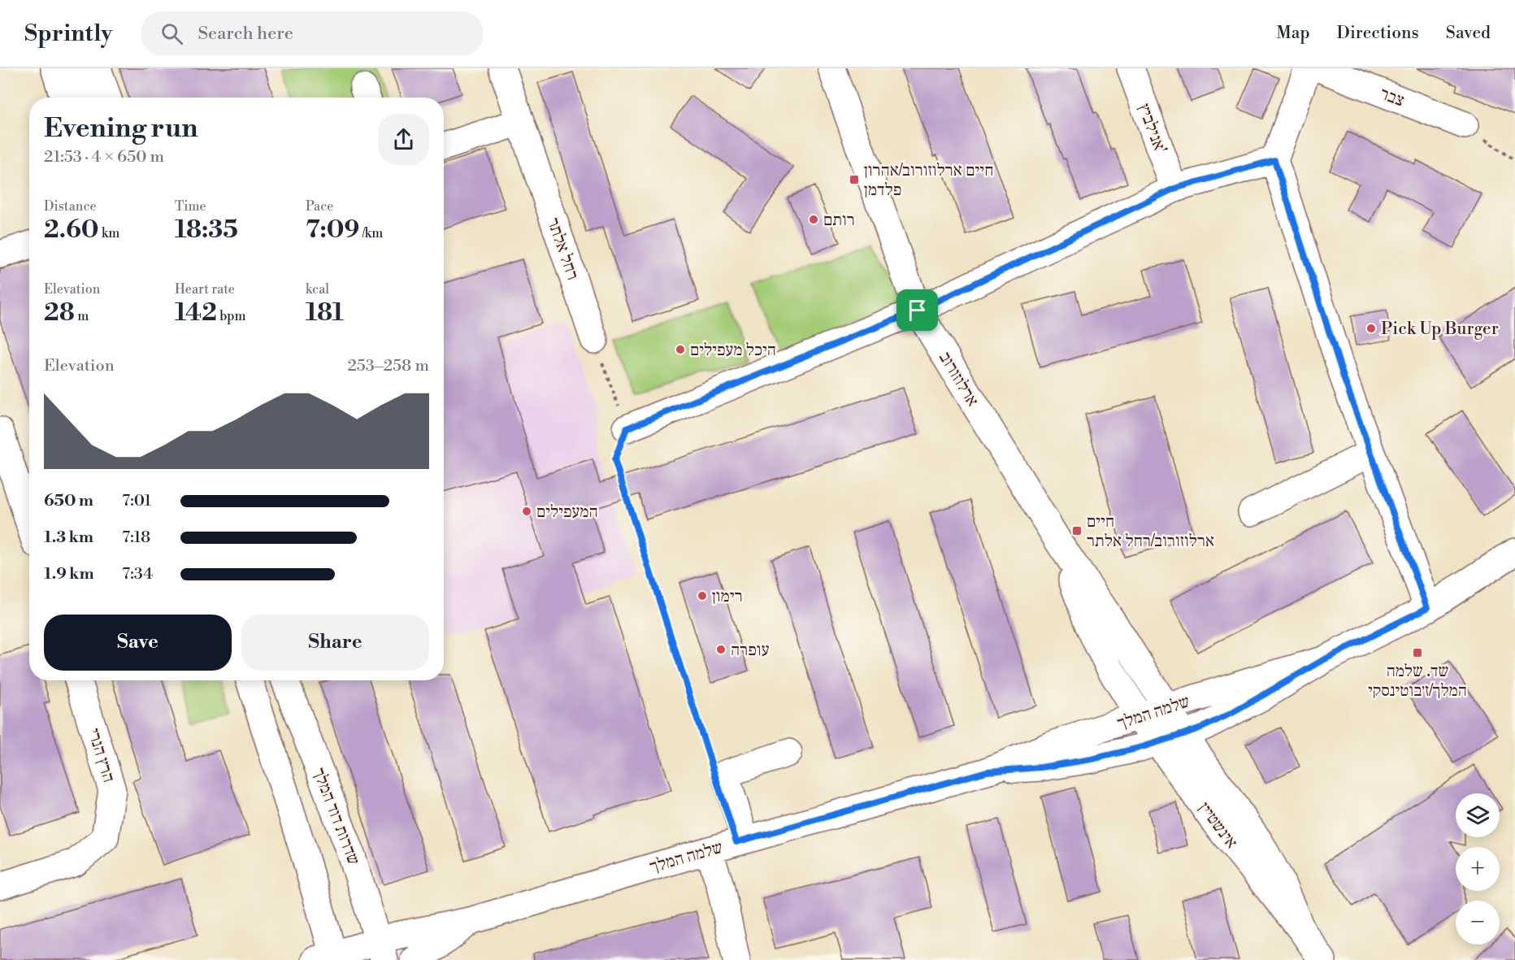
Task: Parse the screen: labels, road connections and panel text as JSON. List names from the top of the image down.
{
  "streets": {
    "street": [
      "צבר",
      "אנילביץ'",
      "רחל אלתר",
      "ארלוזורוב",
      "שלמה המלך",
      "הרץ הנרי",
      "שדרות דוד המלך",
      "אינשטיין"
    ]
  },
  "crossings": [
    ["ארלוזורוב", "שלמה המלך"],
    ["ארלוזורוב", "אינשטיין"],
    ["שלמה המלך", "שדרות דוד המלך"],
    ["שלמה המלך", "אינשטיין"]
  ],
  "places": {
    "transit": ["חיים ארלוזורוב/אהרון פלדמן", "חיים ארלוזורוב/רחל אלתר", "שד. שלמה המלך/ז׳בוטינסקי"],
    "other": [
      "רותם",
      "Pick Up Burger",
      "היכל מעפילים",
      "המעפילים",
      "רימון",
      "עופרה"
    ]
  },
  "page": {
    "header": "Sprintly",
    "search": "Search here",
    "nav": ["Map", "Directions", "Saved"],
    "heading": ["Evening run", "21:53 · 4 × 650 m"],
    "stats": [
      ["Distance", "2.60 km"],
      ["Time", "18:35"],
      ["Pace", "7:09 /km"],
      ["Elevation", "28 m"],
      ["Heart rate", "142 bpm"],
      ["kcal", "181"]
    ],
    "chart": ["Elevation", "253–258 m"],
    "list": [
      {
        "name": "650 m",
        "note": "7:01"
      },
      {
        "name": "1.3 km",
        "note": "7:18"
      },
      {
        "name": "1.9 km",
        "note": "7:34"
      }
    ],
    "buttons": ["Save", "Share"],
    "map_buttons": ["+", "−"]
  }
}
